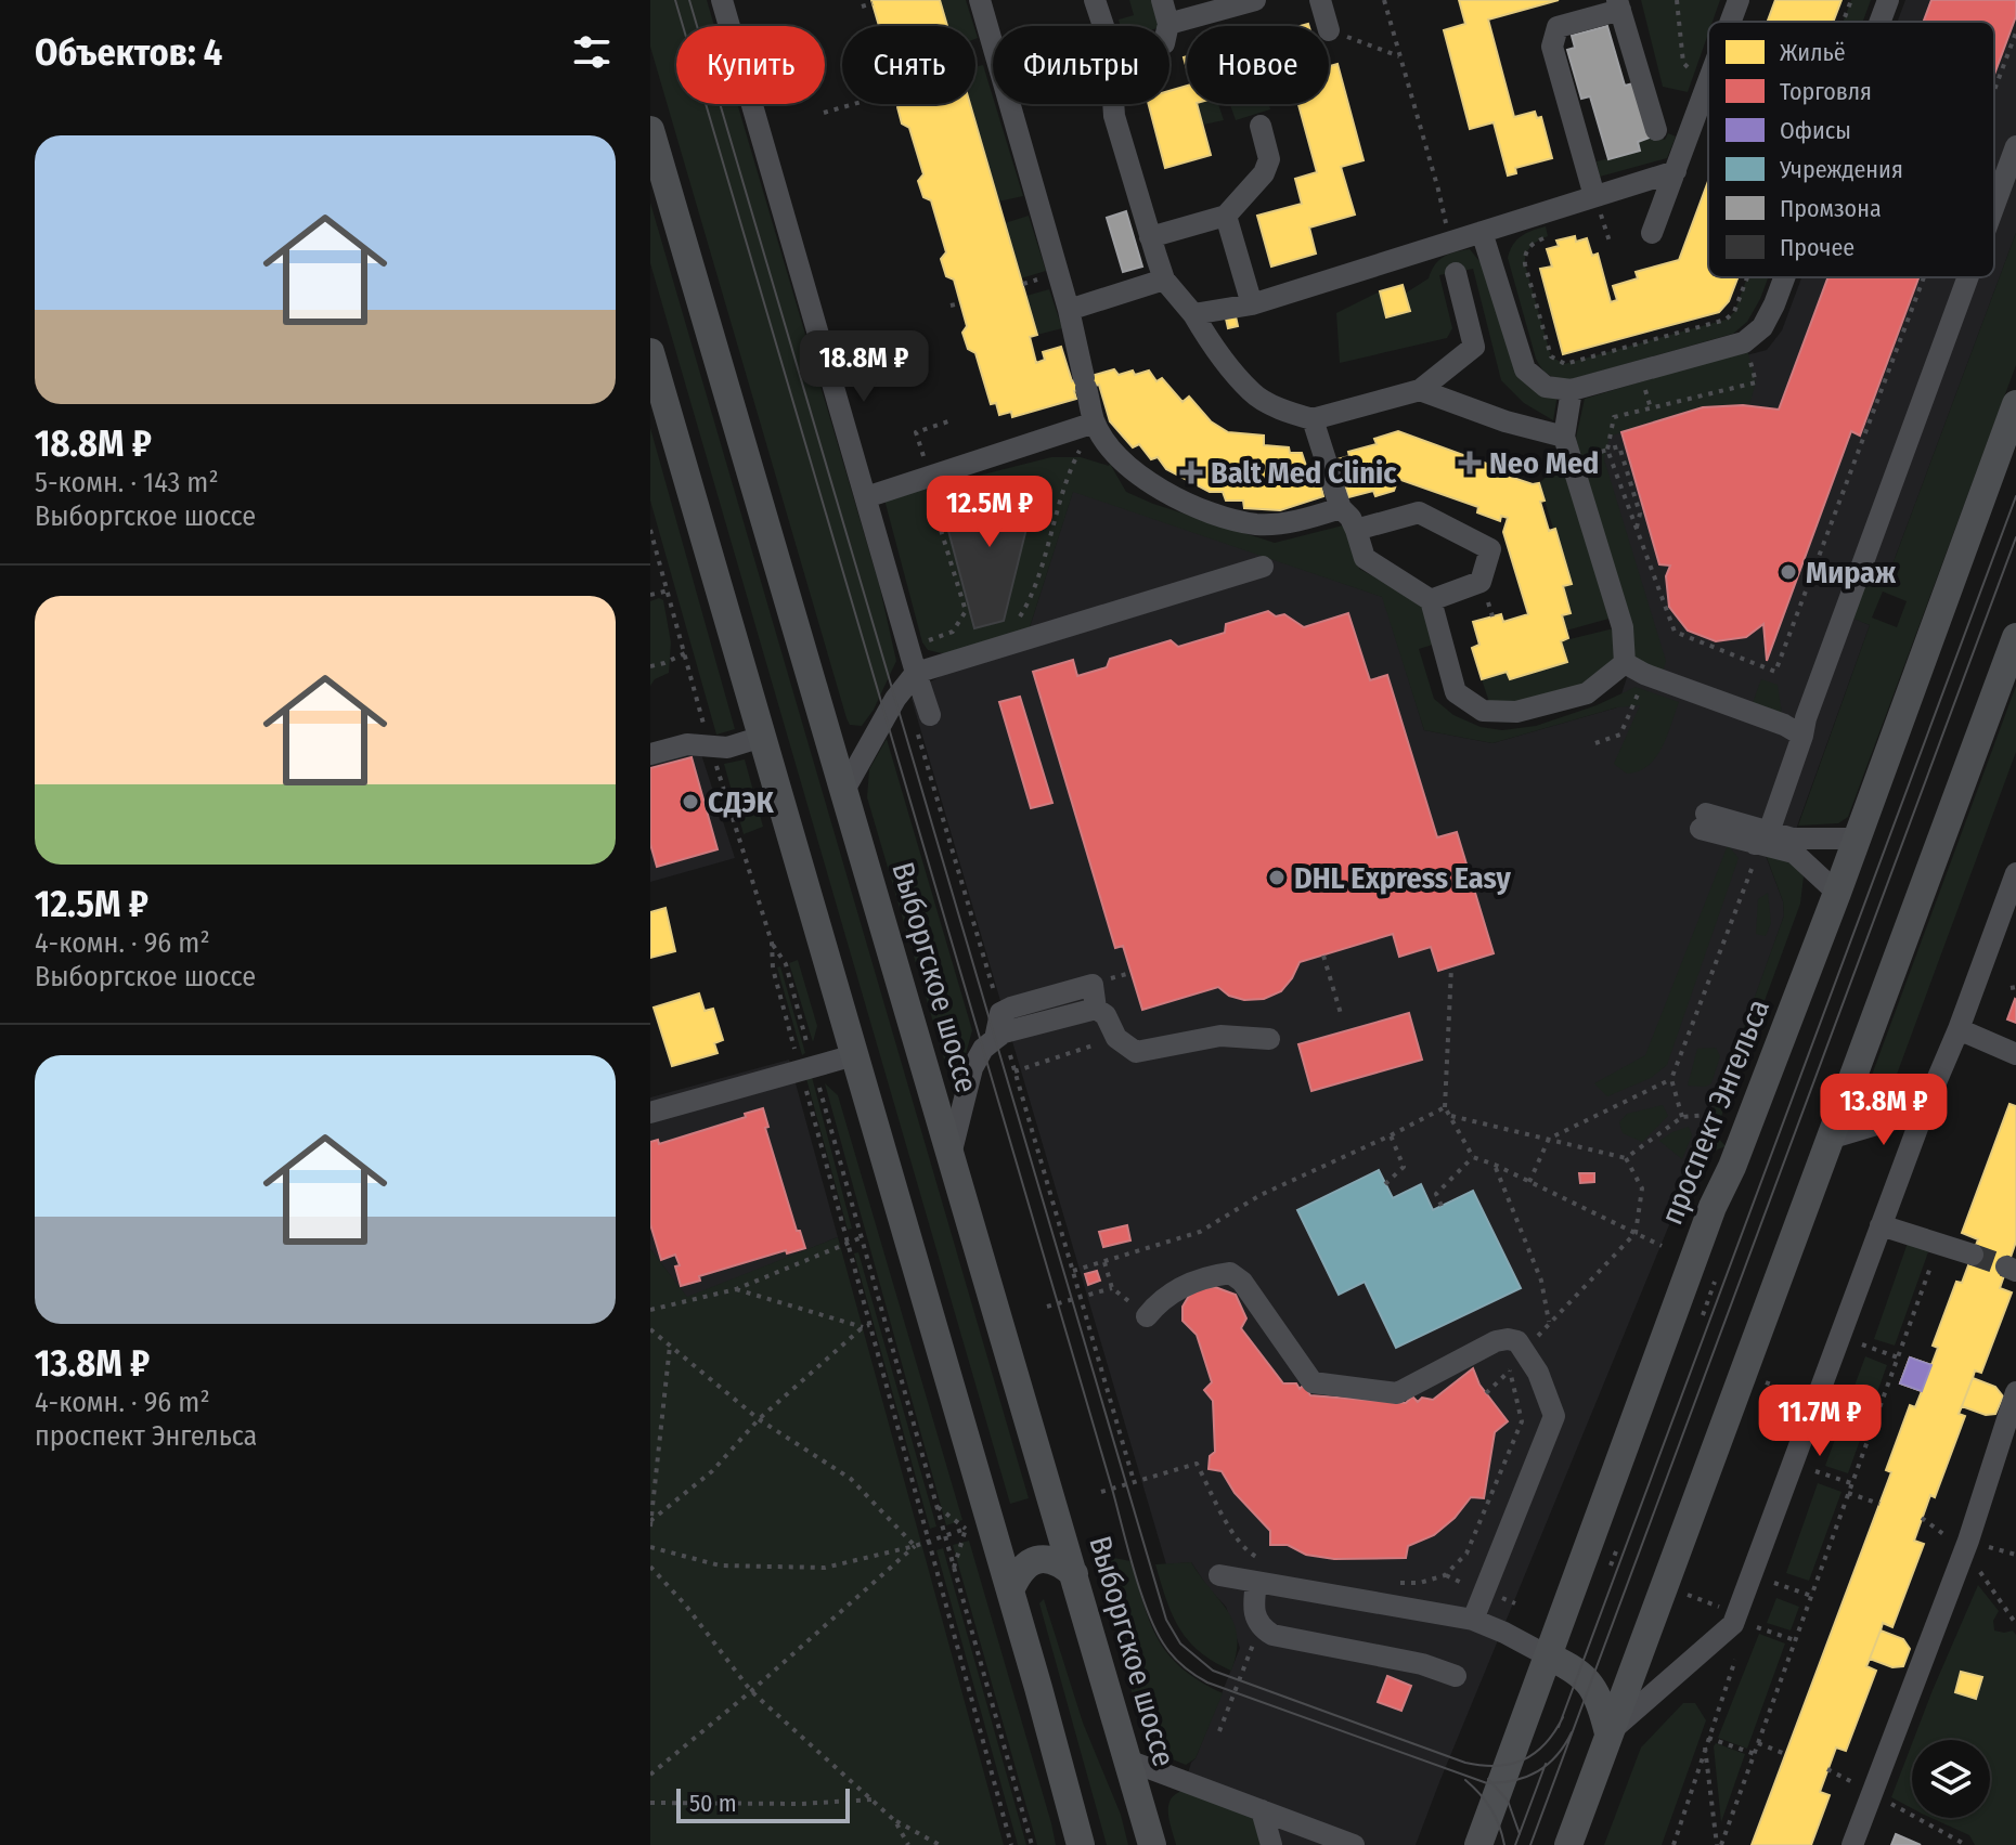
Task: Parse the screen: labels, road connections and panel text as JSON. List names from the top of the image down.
{
  "streets": {
    "main road": ["Выборгское шоссе", "проспект Энгельса"]
  },
  "places": {
    "health": ["Neo Med", "Balt Med Clinic"],
    "other": ["Мираж", "СДЭК", "DHL Express Easy"]
  },
  "legend": [
    "Жильё",
    "Торговля",
    "Офисы",
    "Учреждения",
    "Промзона",
    "Прочее"
  ],
  "scale_bar": "50 m",
  "page": {
    "heading": "Объектов: 4",
    "chip": [
      "Купить",
      "Снять",
      "Фильтры",
      "Новое"
    ],
    "list": [
      {
        "name": "18.8M ₽",
        "note": "5-комн. · 143 m² · Выборгское шоссе"
      },
      {
        "name": "12.5M ₽",
        "note": "4-комн. · 96 m² · Выборгское шоссе"
      },
      {
        "name": "13.8M ₽",
        "note": "4-комн. · 96 m² · проспект Энгельса"
      }
    ],
    "price": [
      "18.8M ₽",
      "12.5M ₽",
      "13.8M ₽",
      "11.7M ₽"
    ],
    "scale": "50 m"
  }
}
